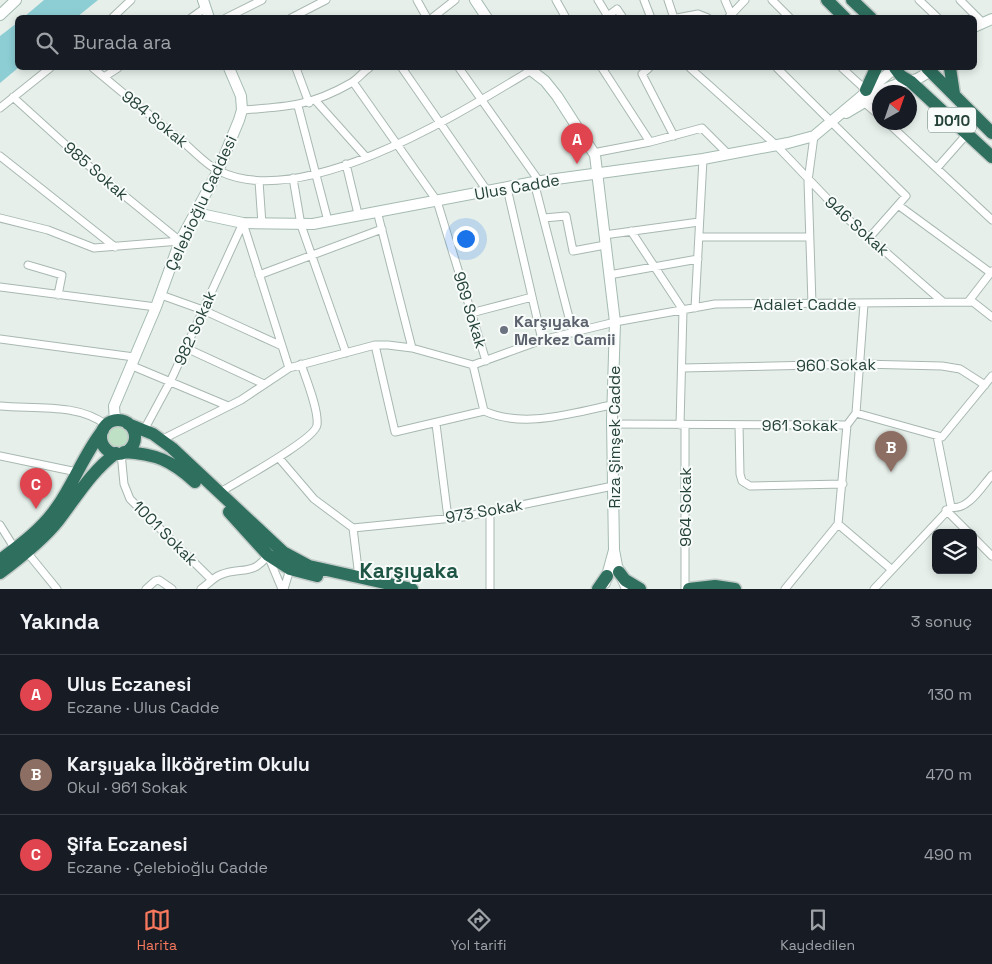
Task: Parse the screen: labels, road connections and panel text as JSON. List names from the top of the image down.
{
  "streets": {
    "highway": ["D010"],
    "street": [
      "984 Sokak",
      "985 Sokak",
      "Ulus Cadde",
      "Çelebioğlu Caddesi",
      "946 Sokak",
      "Adalet Cadde",
      "969 Sokak",
      "982 Sokak",
      "960 Sokak",
      "961 Sokak",
      "Rıza Şimşek Cadde",
      "964 Sokak",
      "973 Sokak",
      "1001 Sokak"
    ]
  },
  "crossings": [
    ["984 Sokak", "Çelebioğlu Caddesi"],
    ["D010", "Ulus Cadde"],
    ["985 Sokak", "Çelebioğlu Caddesi"],
    ["Ulus Cadde", "Çelebioğlu Caddesi"],
    ["Ulus Cadde", "946 Sokak"],
    ["Ulus Cadde", "969 Sokak"],
    ["Ulus Cadde", "982 Sokak"],
    ["Ulus Cadde", "Rıza Şimşek Cadde"],
    ["Çelebioğlu Caddesi", "1001 Sokak"],
    ["946 Sokak", "Adalet Cadde"],
    ["Adalet Cadde", "969 Sokak"],
    ["Adalet Cadde", "Rıza Şimşek Cadde"],
    ["Adalet Cadde", "964 Sokak"],
    ["960 Sokak", "964 Sokak"],
    ["961 Sokak", "Rıza Şimşek Cadde"],
    ["961 Sokak", "964 Sokak"],
    ["Rıza Şimşek Cadde", "973 Sokak"]
  ],
  "districts": ["Karşıyaka"],
  "places": ["Karşıyaka Merkez Camii"],
  "north": "top right",
  "page": {
    "search": "Burada ara",
    "pins": ["A", "B", "C"],
    "heading": ["Yakında", "3 sonuç"],
    "list": [
      {
        "mark": "A",
        "name": "Ulus Eczanesi",
        "note": "Eczane · Ulus Cadde",
        "value": "130 m"
      },
      {
        "mark": "B",
        "name": "Karşıyaka İlköğretim Okulu",
        "note": "Okul · 961 Sokak",
        "value": "470 m"
      },
      {
        "mark": "C",
        "name": "Şifa Eczanesi",
        "note": "Eczane · Çelebioğlu Cadde",
        "value": "490 m"
      }
    ],
    "nav": ["Harita", "Yol tarifi", "Kaydedilen"]
  }
}
